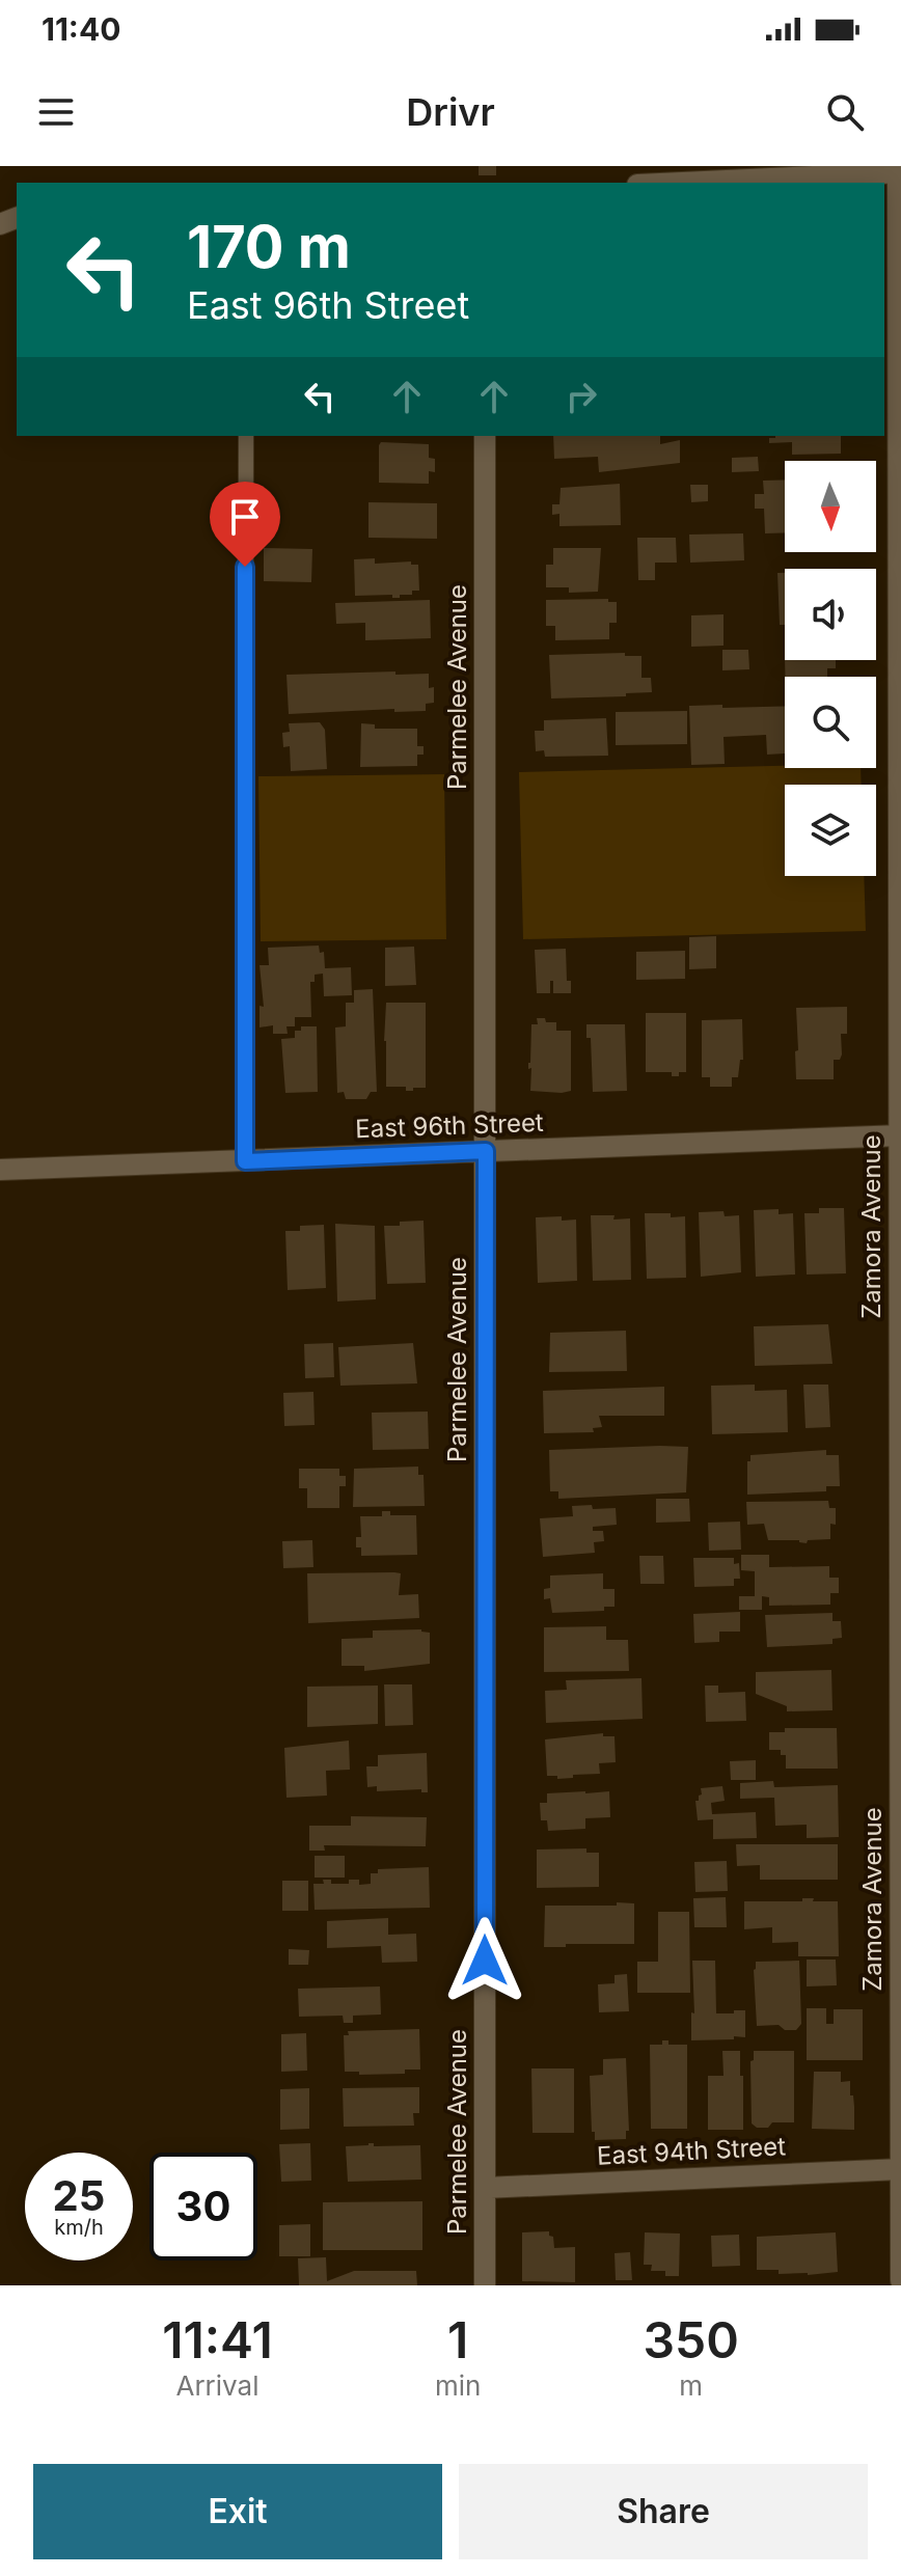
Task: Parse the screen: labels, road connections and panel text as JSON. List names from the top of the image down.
{
  "streets": {
    "street": [
      "Parmelee Avenue",
      "East 96th Street",
      "Zamora Avenue",
      "East 94th Street"
    ]
  },
  "crossings": [
    ["Parmelee Avenue", "East 96th Street"],
    ["Parmelee Avenue", "East 94th Street"],
    ["East 96th Street", "Zamora Avenue"],
    ["Zamora Avenue", "East 94th Street"]
  ],
  "north": "bottom",
  "page": {
    "status": "11:40",
    "header": "Drivr",
    "turn": ["170 m", "East 96th Street"],
    "speed": "25 km/h",
    "limit": "30",
    "eta": [
      "11:41",
      "Arrival",
      "1",
      "min",
      "350",
      "m"
    ],
    "buttons": ["Exit", "Share"]
  }
}
